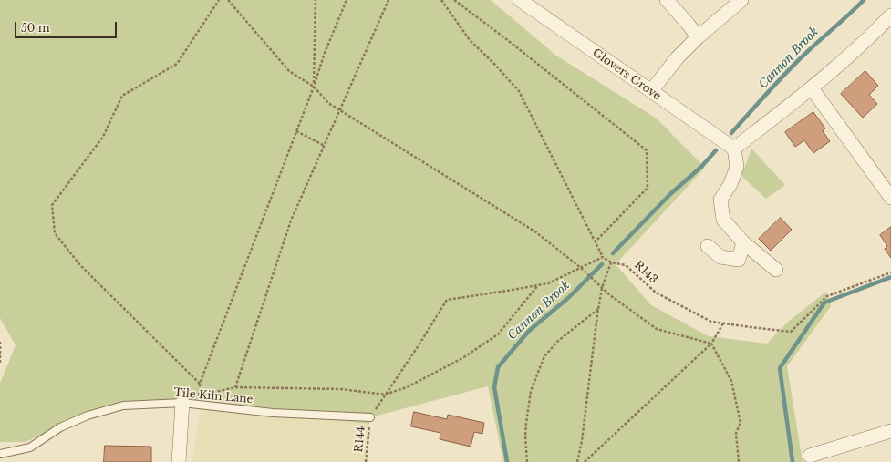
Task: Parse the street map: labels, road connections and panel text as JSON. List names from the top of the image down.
{
  "streets": {
    "street": ["Glovers Grove"],
    "lane": ["Tile Kiln Lane"],
    "path": ["R143", "R144"]
  },
  "crossings": [
    ["Tile Kiln Lane", "R144"]
  ],
  "water": ["Cannon Brook"],
  "scale_bar": "50 m"
}
